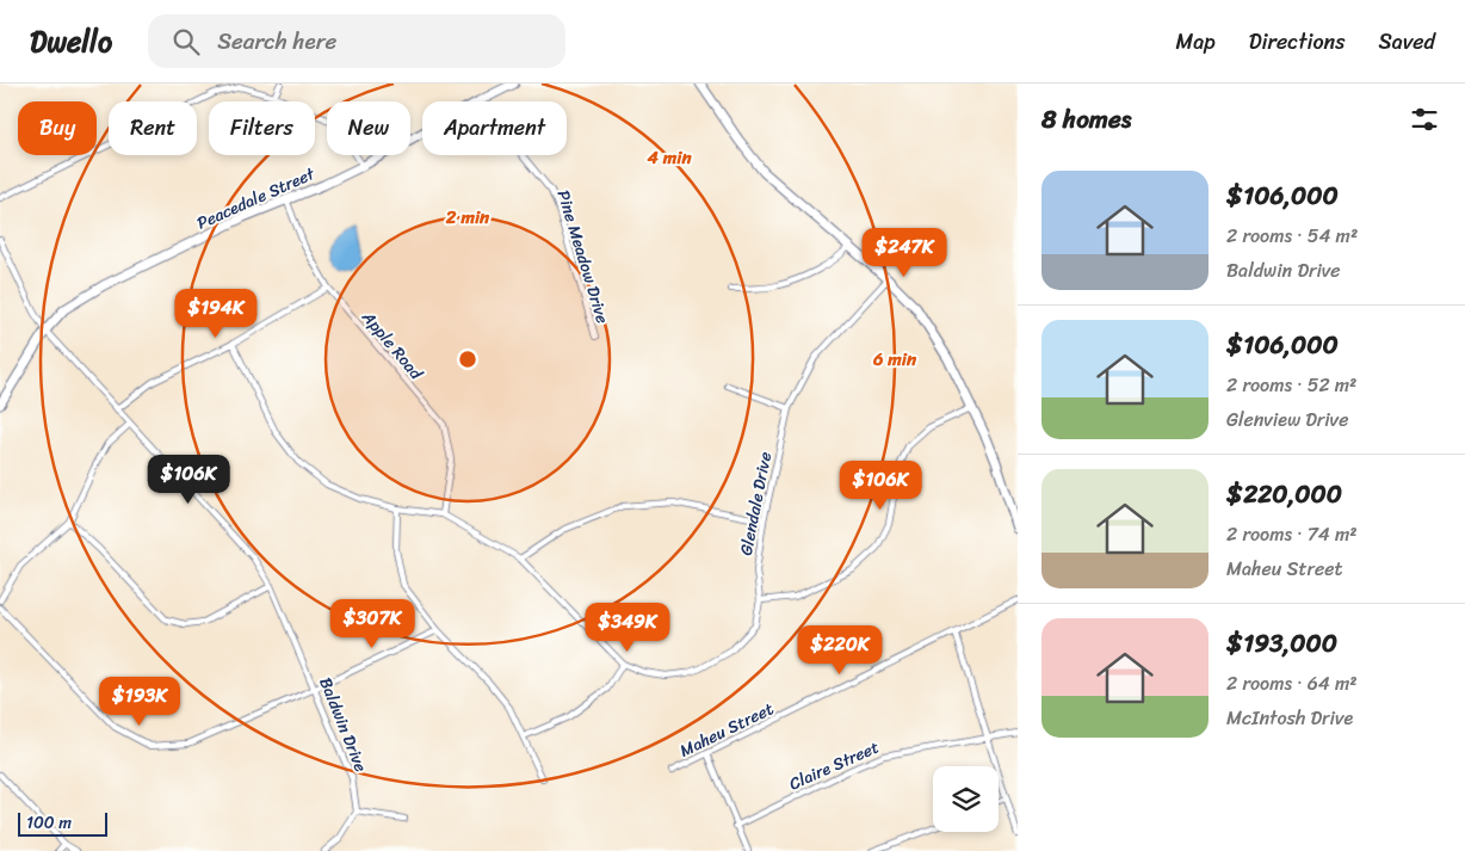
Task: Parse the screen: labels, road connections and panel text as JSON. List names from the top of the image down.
{
  "streets": {
    "main road": ["Peacedale Street"],
    "street": [
      "Pine Meadow Drive",
      "Apple Road",
      "Glendale Drive",
      "Baldwin Drive",
      "Maheu Street",
      "Claire Street"
    ]
  },
  "crossings": [
    ["Peacedale Street", "Apple Road"],
    ["Peacedale Street", "Baldwin Drive"],
    ["Apple Road", "Glendale Drive"]
  ],
  "scale_bar": "100 m",
  "page": {
    "header": "Dwello",
    "search": "Search here",
    "nav": ["Map", "Directions", "Saved"],
    "heading": "8 homes",
    "chip": [
      "Buy",
      "Rent",
      "Filters",
      "New",
      "Apartment"
    ],
    "list": [
      {
        "name": "$106,000",
        "note": "2 rooms · 54 m² · Baldwin Drive"
      },
      {
        "name": "$106,000",
        "note": "2 rooms · 52 m² · Glenview Drive"
      },
      {
        "name": "$220,000",
        "note": "2 rooms · 74 m² · Maheu Street"
      },
      {
        "name": "$193,000",
        "note": "2 rooms · 64 m² · McIntosh Drive"
      }
    ],
    "price": [
      "$247K",
      "$194K",
      "$106K",
      "$106K",
      "$307K",
      "$349K",
      "$220K",
      "$193K"
    ],
    "scale": "100 m"
  },
  "rings": ["4 min", "2 min", "6 min"]
}
